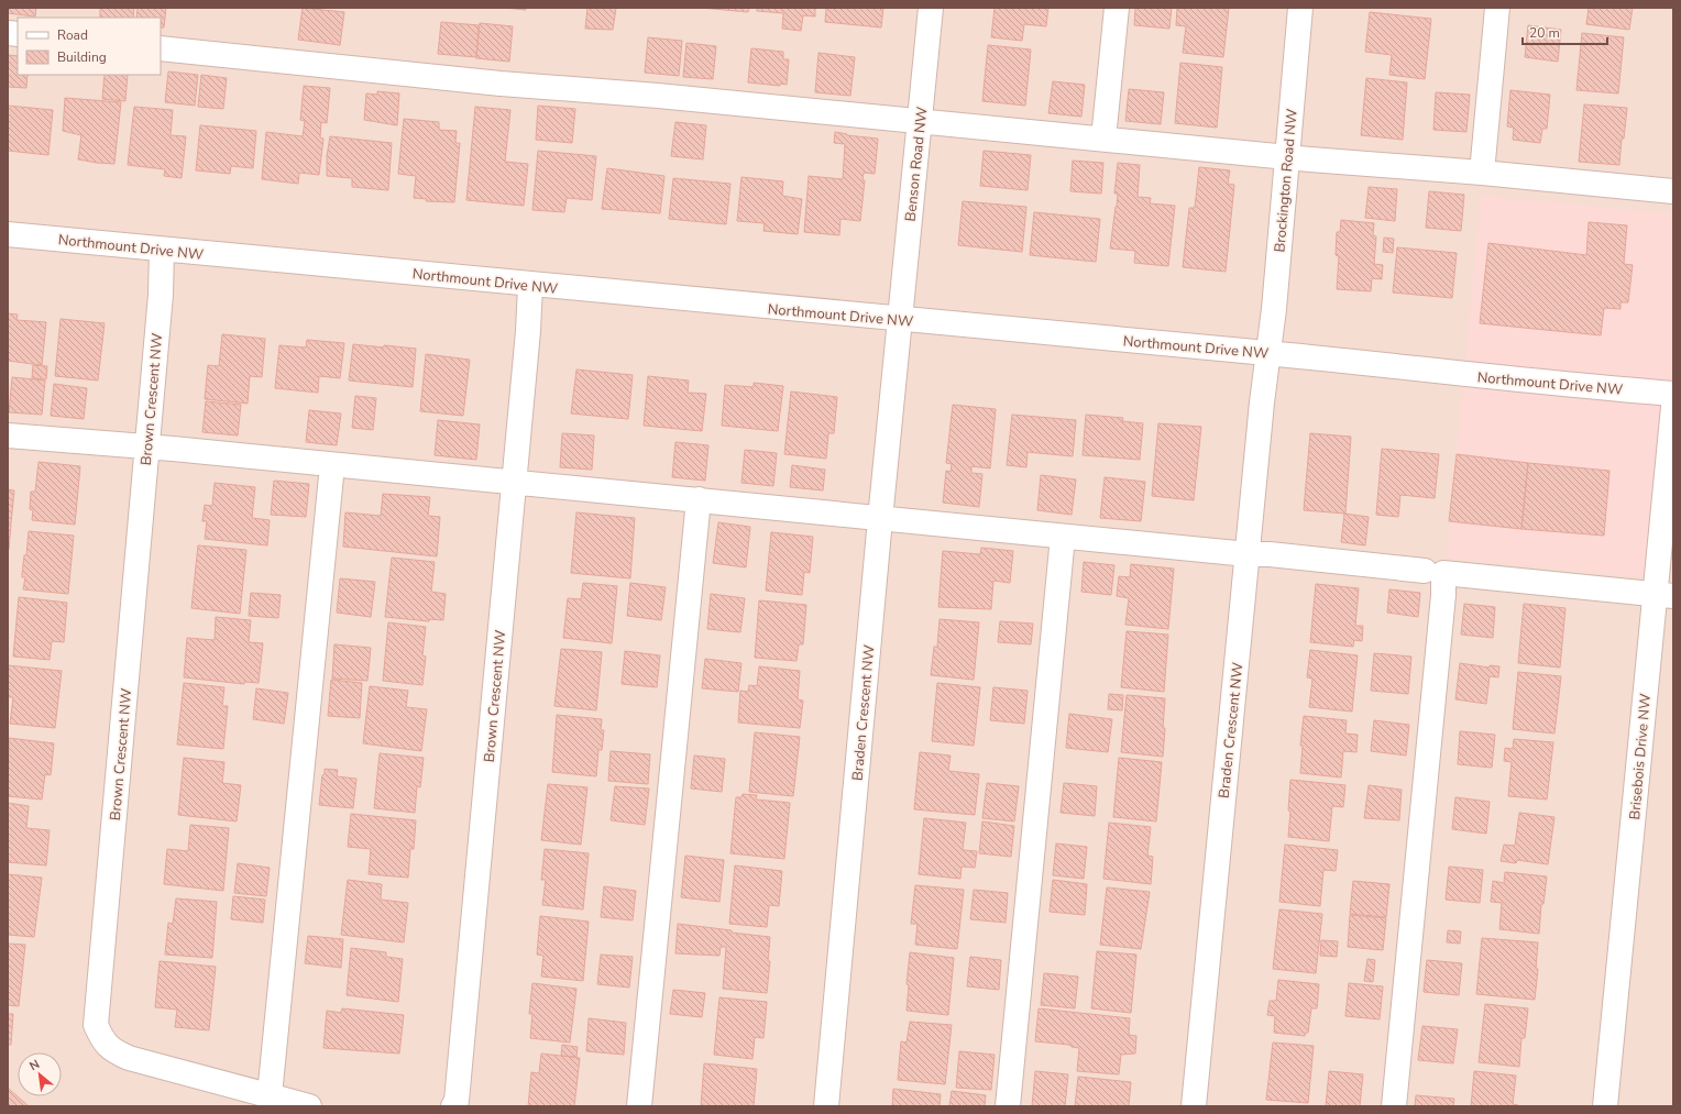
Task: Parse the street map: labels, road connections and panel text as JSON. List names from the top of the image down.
{
  "streets": {
    "street": [
      "Benson Road NW",
      "Brockington Road NW",
      "Northmount Drive NW",
      "Brown Crescent NW",
      "Braden Crescent NW",
      "Brisebois Drive NW"
    ]
  },
  "crossings": [
    ["Benson Road NW", "Northmount Drive NW"],
    ["Benson Road NW", "Braden Crescent NW"],
    ["Brockington Road NW", "Northmount Drive NW"],
    ["Brockington Road NW", "Braden Crescent NW"],
    ["Northmount Drive NW", "Brown Crescent NW"],
    ["Northmount Drive NW", "Braden Crescent NW"]
  ],
  "legend": ["Road", "Building"],
  "scale_bar": "20 m",
  "north": "top left"
}
